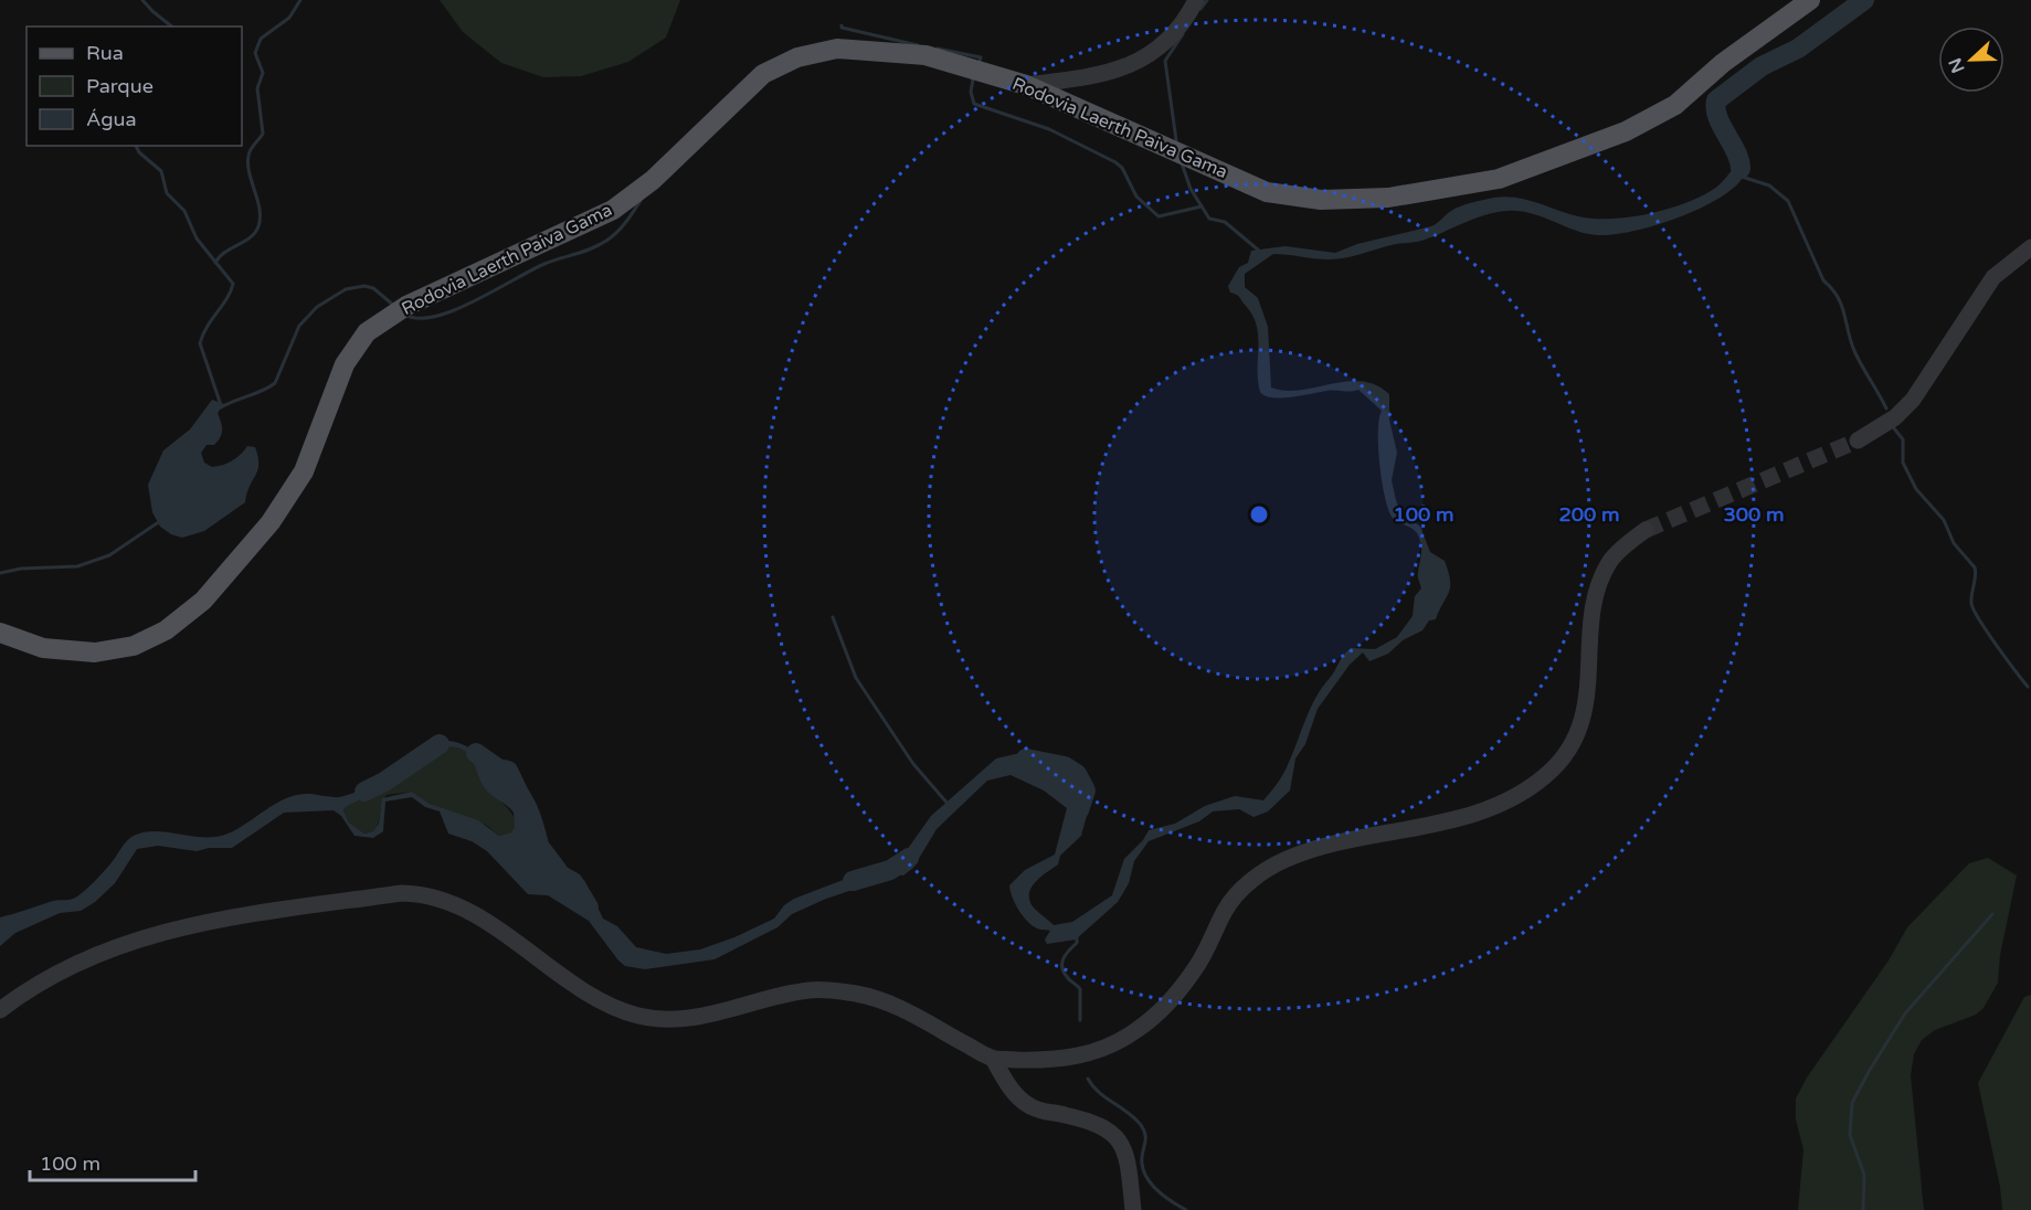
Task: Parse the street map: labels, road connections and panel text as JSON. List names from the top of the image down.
{
  "streets": {
    "main road": ["Rodovia Laerth Paiva Gama"]
  },
  "legend": ["Rua", "Parque", "Água"],
  "scale_bar": "100 m",
  "north": "left",
  "rings": ["100 m", "200 m", "300 m"]
}
